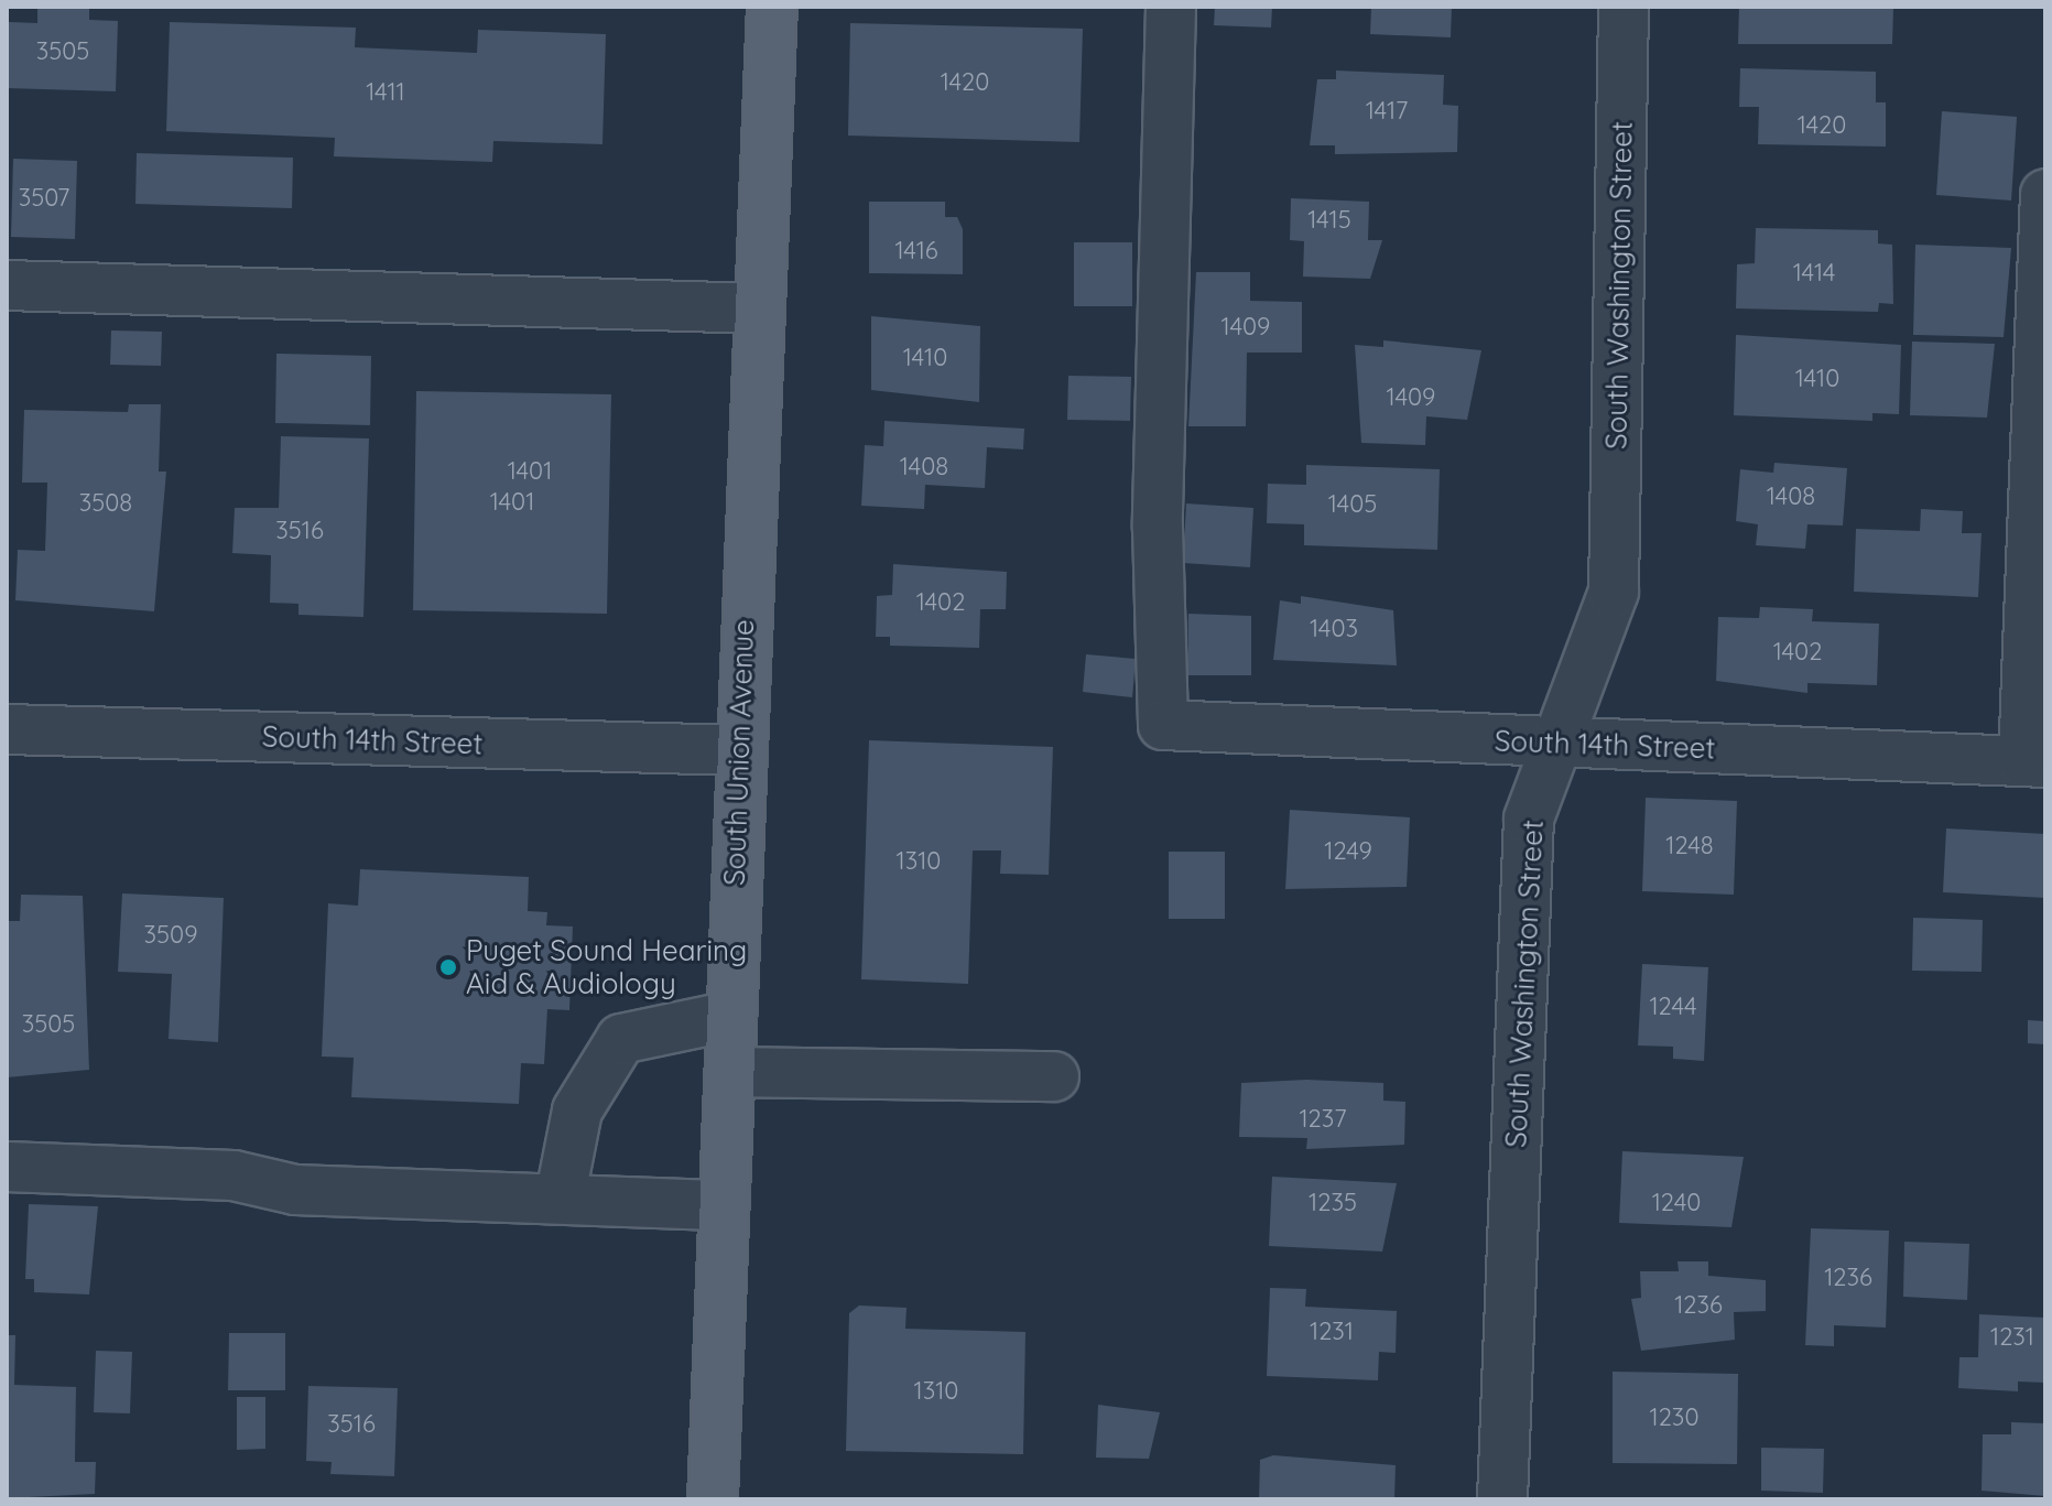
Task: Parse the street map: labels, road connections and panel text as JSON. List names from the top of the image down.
{
  "streets": {
    "main road": ["South Union Avenue"],
    "street": ["South Washington Street", "South 14th Street"]
  },
  "crossings": [
    ["South Washington Street", "South 14th Street"],
    ["South 14th Street", "South Union Avenue"]
  ],
  "places": ["Puget Sound Hearing Aid & Audiology"],
  "house_numbers": [
    "3505",
    "1420",
    "1411",
    "1417",
    "1420",
    "3507",
    "1415",
    "1416",
    "1414",
    "1409",
    "1410",
    "1410",
    "1409",
    "1408",
    "1401",
    "1408",
    "1401",
    "3508",
    "1405",
    "3516",
    "1402",
    "1403",
    "1402",
    "1248",
    "1249",
    "1310",
    "3509",
    "1244",
    "3505",
    "1237",
    "1235",
    "1240",
    "1236",
    "1236",
    "1231",
    "1231",
    "1310",
    "1230",
    "3516"
  ]
}
